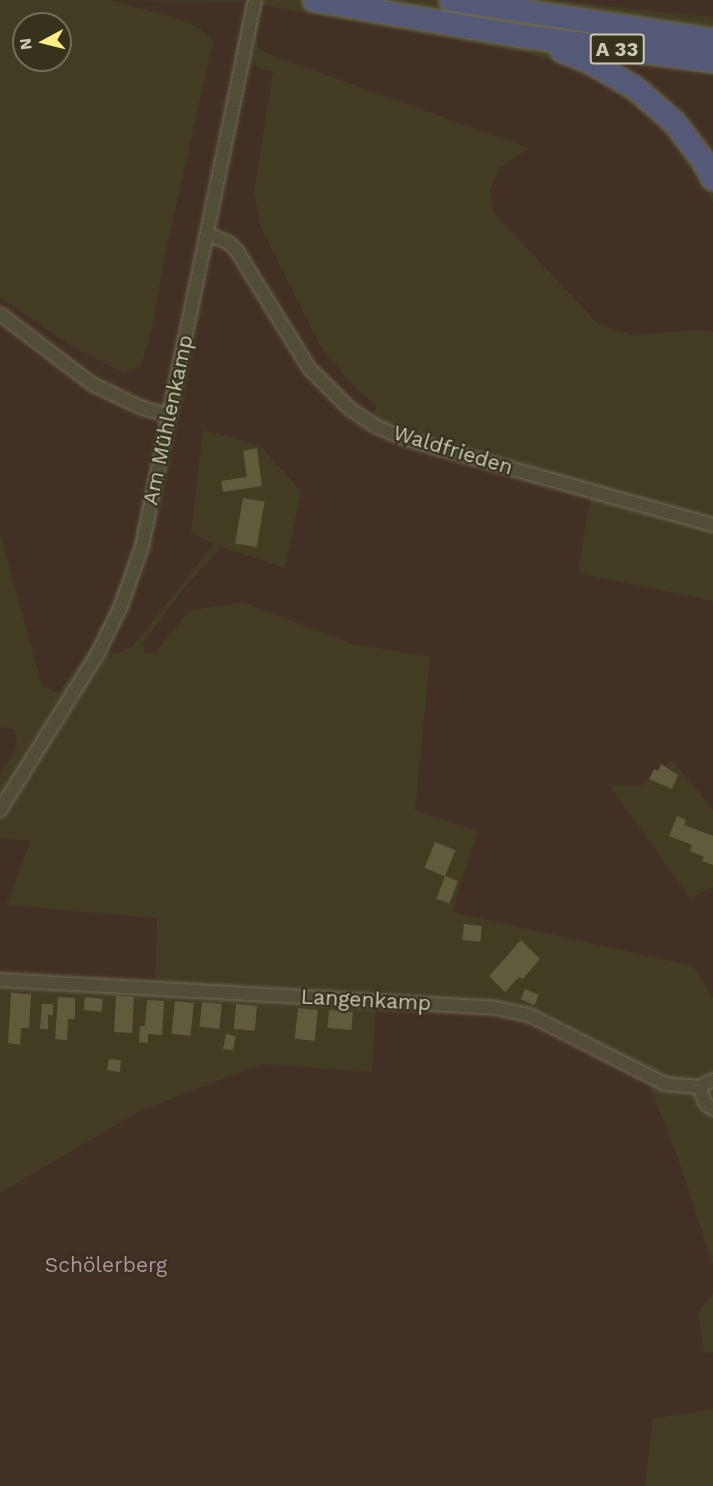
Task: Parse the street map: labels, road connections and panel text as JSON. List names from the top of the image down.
{
  "streets": {
    "highway": ["A 33"],
    "street": ["Am Mühlenkamp", "Waldfrieden", "Langenkamp"]
  },
  "crossings": [
    ["Am Mühlenkamp", "Waldfrieden"]
  ],
  "parks": ["Schölerberg"],
  "north": "left"
}
